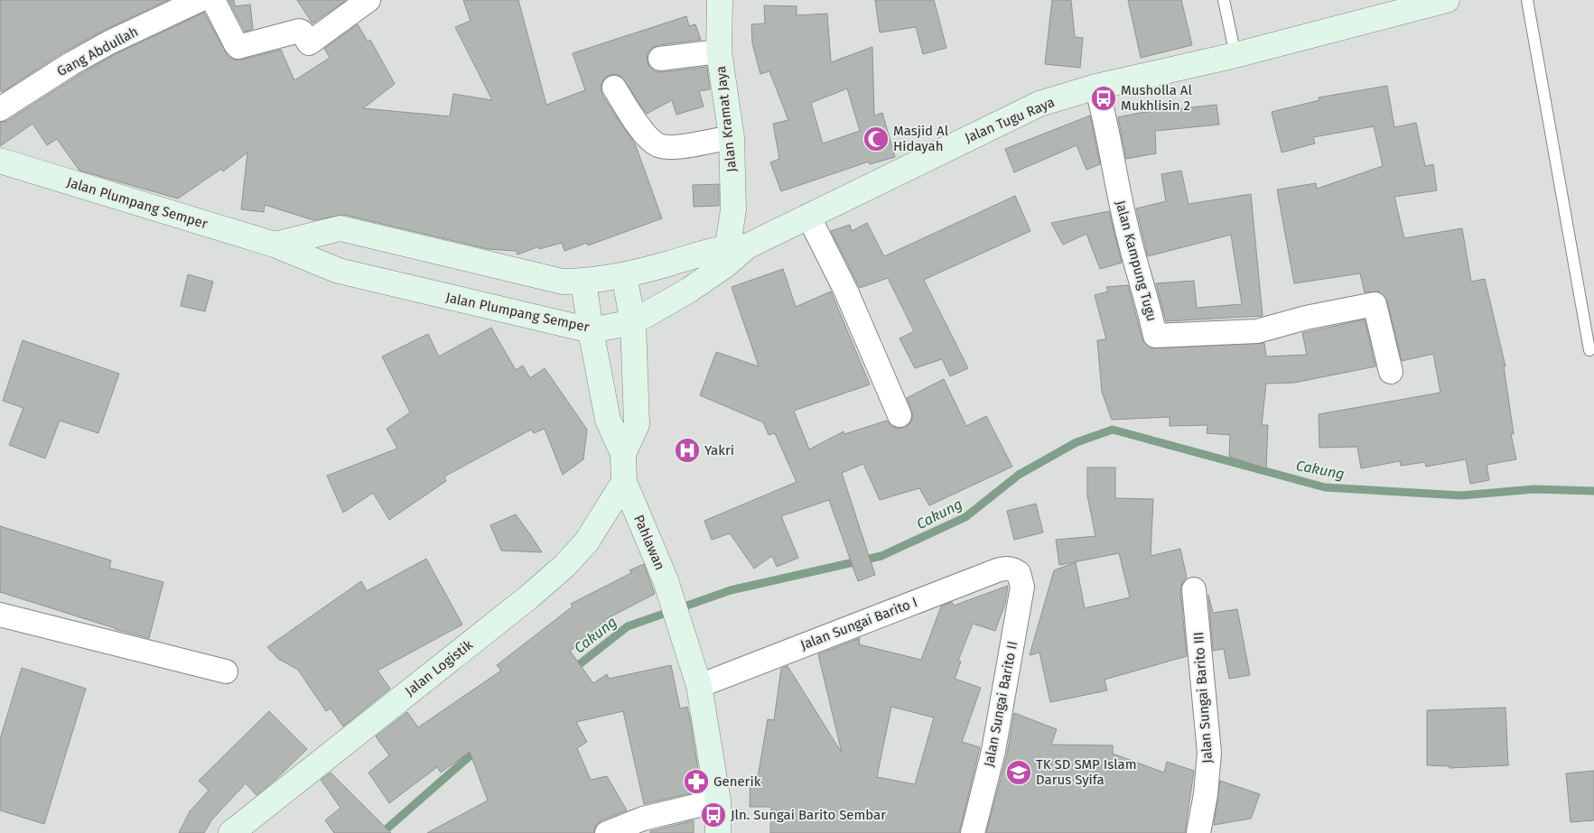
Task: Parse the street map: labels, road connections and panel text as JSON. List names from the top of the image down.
{
  "streets": {
    "main road": [
      "Jalan Kramat Jaya",
      "Jalan Tugu Raya",
      "Jalan Plumpang Semper",
      "Pahlawan",
      "Jalan Logistik"
    ],
    "street": [
      "Gang Abdullah",
      "Jalan Kampung Tugu",
      "Jalan Sungai Barito I",
      "Jalan Sungai Barito III",
      "Jalan Sungai Barito II"
    ]
  },
  "crossings": [
    ["Jalan Kramat Jaya", "Jalan Tugu Raya"],
    ["Jalan Kramat Jaya", "Jalan Plumpang Semper"],
    ["Jalan Tugu Raya", "Jalan Plumpang Semper"],
    ["Jalan Tugu Raya", "Jalan Kampung Tugu"],
    ["Jalan Plumpang Semper", "Pahlawan"],
    ["Pahlawan", "Jalan Sungai Barito I"],
    ["Pahlawan", "Jalan Logistik"],
    ["Jalan Sungai Barito I", "Jalan Sungai Barito II"]
  ],
  "water": ["Cakung"],
  "places": {
    "bus stop": ["Musholla Al Mukhlisin 2", "Jln. Sungai Barito Sembar"],
    "mosque": ["Masjid Al Hidayah"],
    "hospital": ["Yakri"],
    "school or university": ["TK SD SMP Islam Darus Syifa"],
    "pharmacy": ["Generik"]
  }
}
